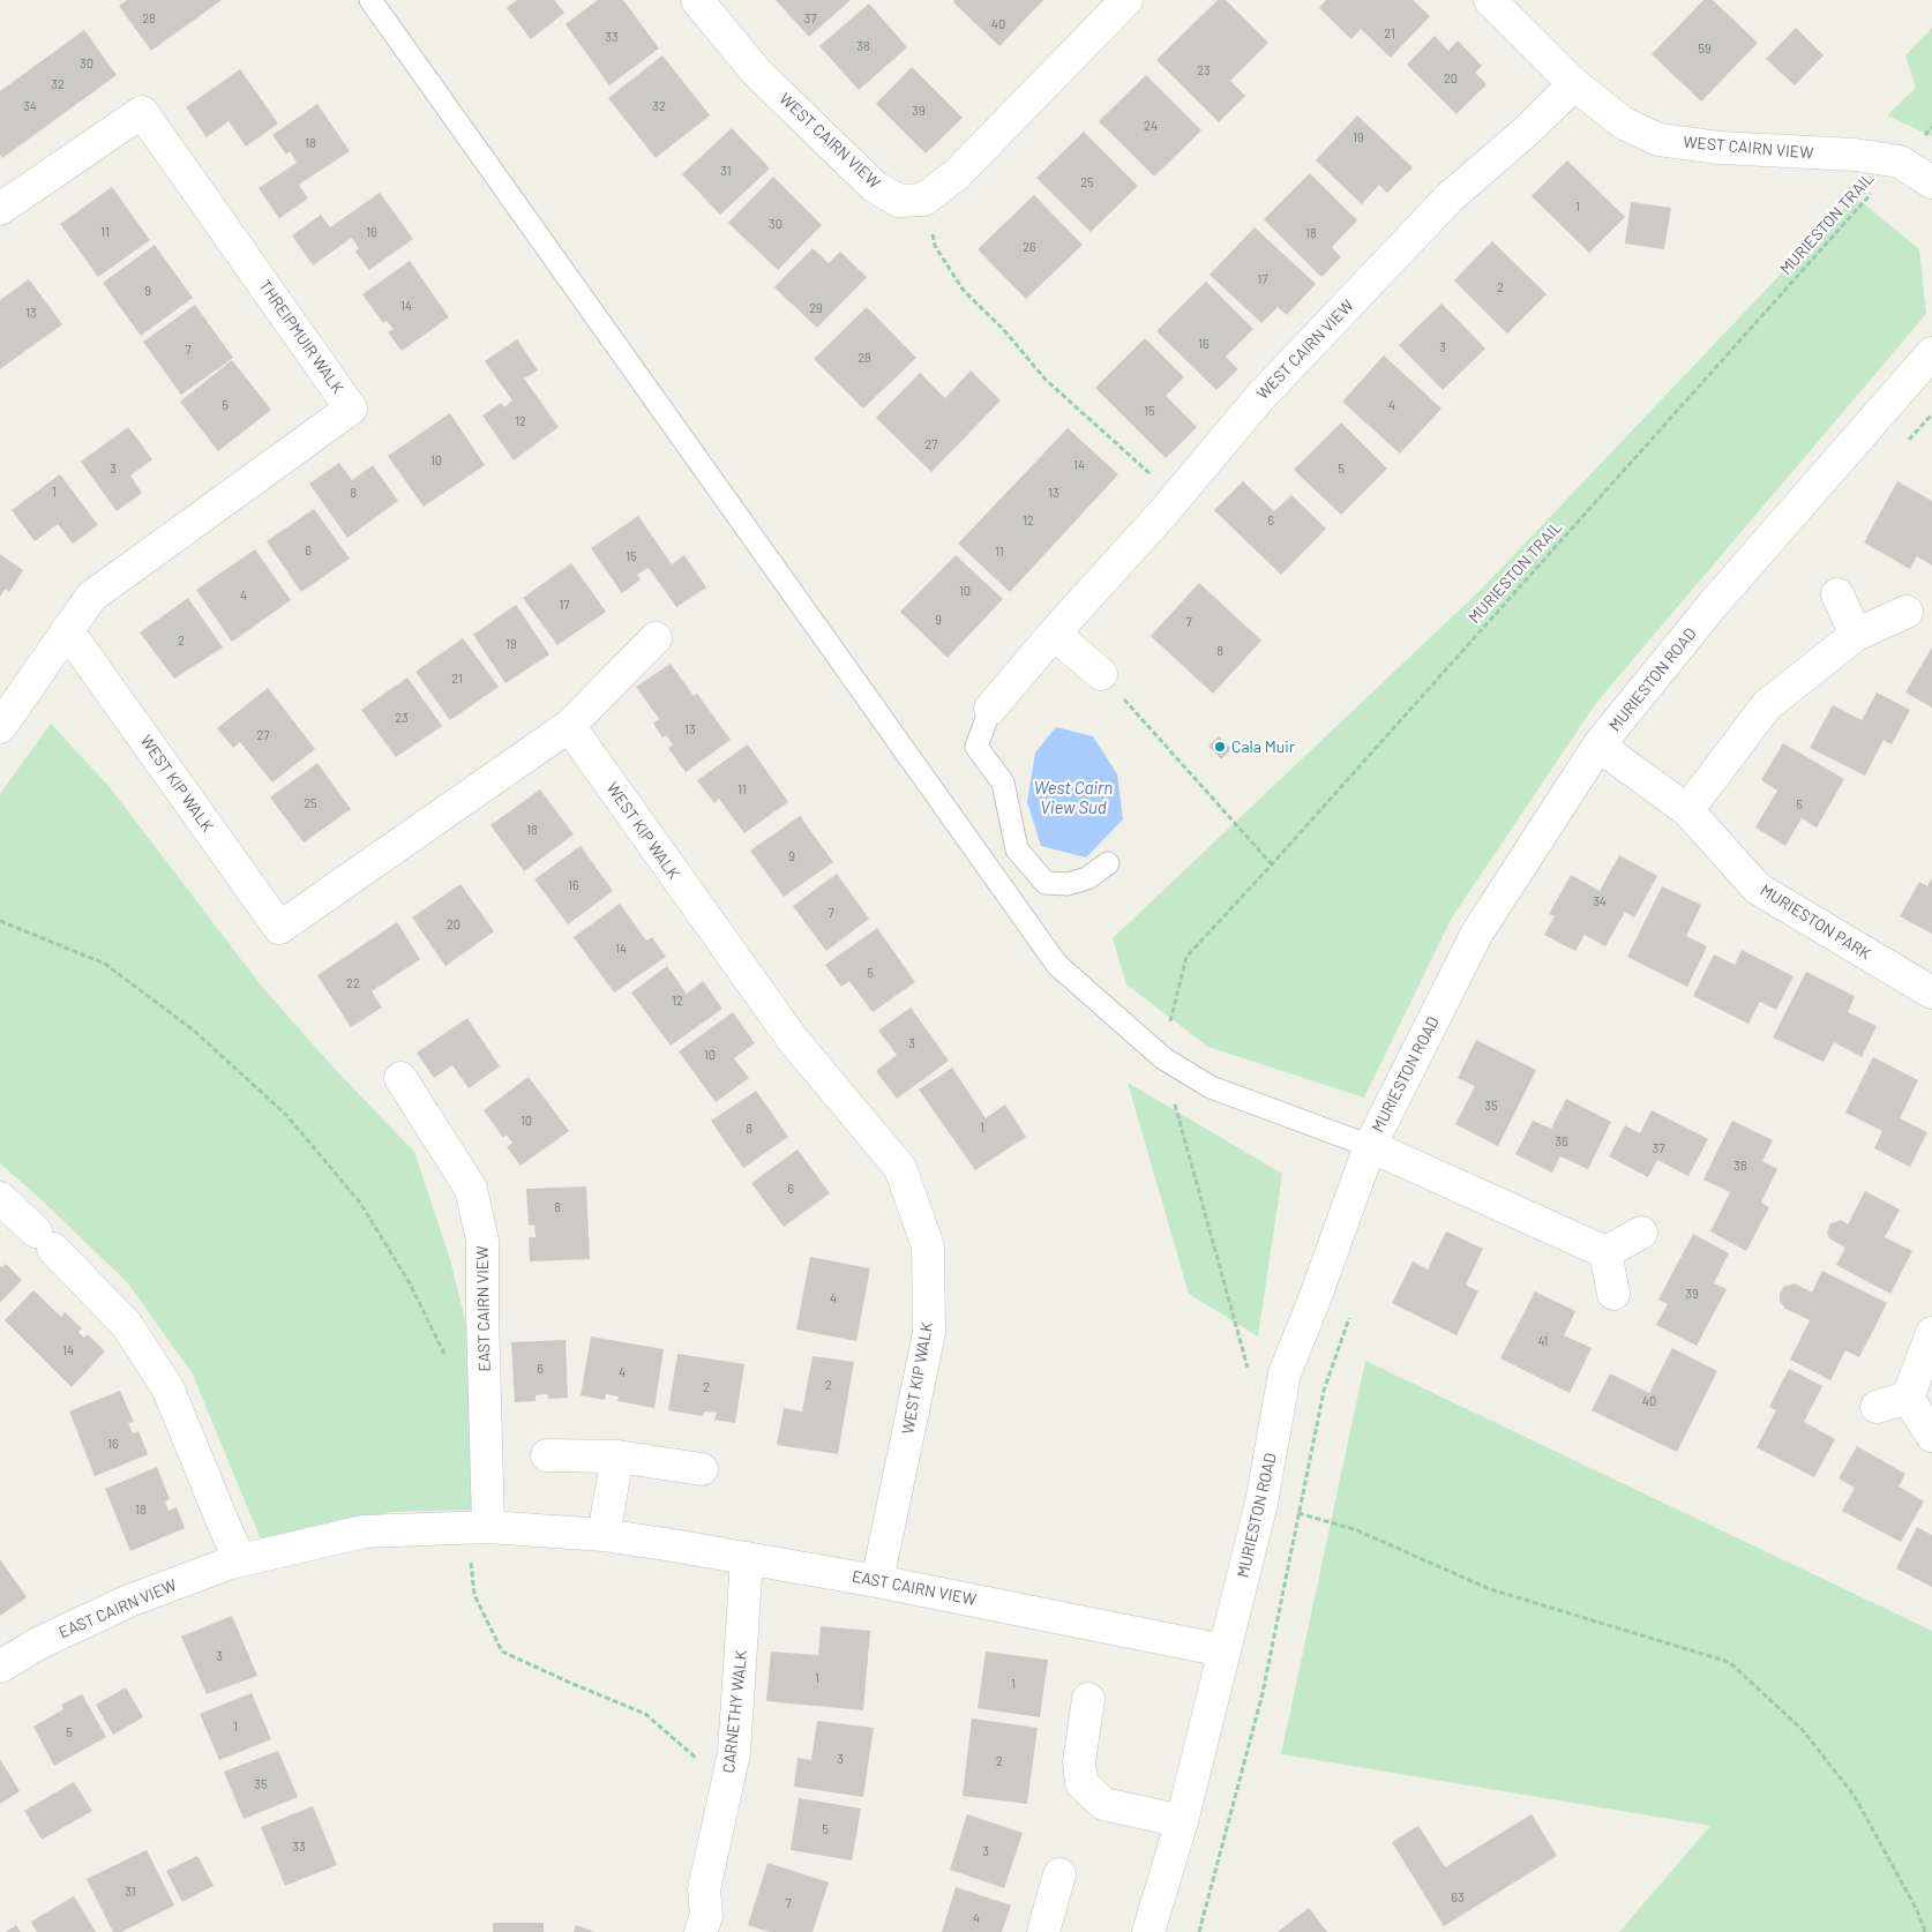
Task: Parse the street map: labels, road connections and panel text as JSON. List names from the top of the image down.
{
  "streets": {
    "street": [
      "WEST CAIRN VIEW",
      "THREIPMUIR WALK",
      "MURIESTON ROAD",
      "WEST KIP WALK",
      "MURIESTON PARK",
      "EAST CAIRN VIEW",
      "CARNETHY WALK"
    ],
    "path": ["MURIESTON TRAIL"]
  },
  "crossings": [
    ["WEST CAIRN VIEW", "MURIESTON TRAIL"],
    ["THREIPMUIR WALK", "WEST KIP WALK"],
    ["MURIESTON ROAD", "MURIESTON PARK"],
    ["MURIESTON ROAD", "EAST CAIRN VIEW"],
    ["WEST KIP WALK", "EAST CAIRN VIEW"],
    ["EAST CAIRN VIEW", "CARNETHY WALK"]
  ],
  "water": ["West Cairn View Sud"],
  "places": ["Cala Muir"],
  "house_numbers": [
    "28",
    "37",
    "40",
    "21",
    "33",
    "38",
    "59",
    "30",
    "23",
    "20",
    "32",
    "34",
    "32",
    "39",
    "24",
    "19",
    "18",
    "31",
    "25",
    "1",
    "30",
    "11",
    "16",
    "18",
    "26",
    "17",
    "2",
    "9",
    "14",
    "29",
    "13",
    "16",
    "3",
    "7",
    "28",
    "5",
    "4",
    "15",
    "12",
    "27",
    "10",
    "14",
    "3",
    "5",
    "1",
    "8",
    "13",
    "12",
    "6",
    "6",
    "11",
    "15",
    "10",
    "4",
    "17",
    "9",
    "7",
    "2",
    "19",
    "8",
    "21",
    "23",
    "13",
    "27",
    "11",
    "25",
    "5",
    "18",
    "9",
    "16",
    "34",
    "7",
    "20",
    "14",
    "5",
    "22",
    "12",
    "3",
    "10",
    "35",
    "10",
    "1",
    "8",
    "36",
    "37",
    "38",
    "6",
    "8",
    "39",
    "4",
    "41",
    "14",
    "6",
    "4",
    "2",
    "2",
    "40",
    "16",
    "18",
    "3",
    "1",
    "1",
    "1",
    "5",
    "3",
    "2",
    "35",
    "5",
    "33",
    "3",
    "31",
    "63",
    "7",
    "4"
  ]
}
